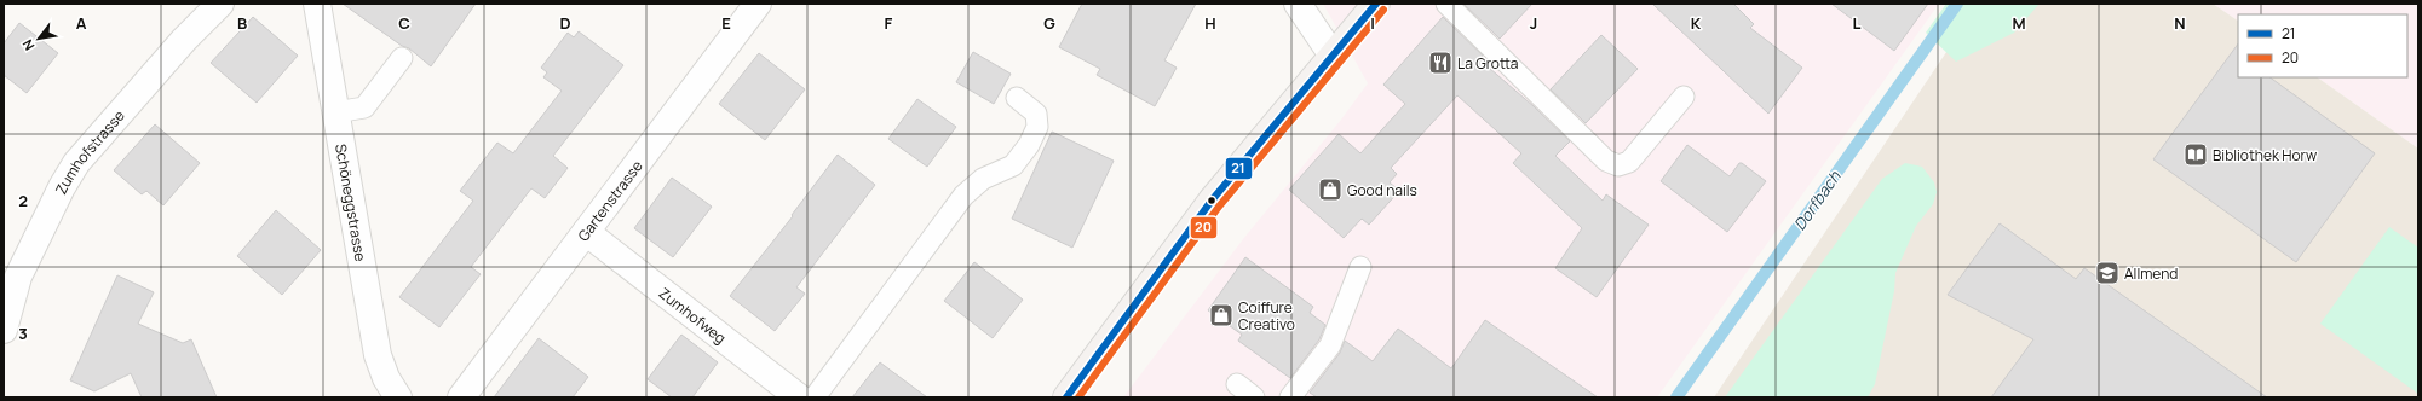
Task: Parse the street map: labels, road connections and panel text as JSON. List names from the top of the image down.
{
  "streets": {
    "street": [
      "Zumhofstrasse",
      "Gartenstrasse",
      "Schöneggstrasse",
      "Zumhofweg"
    ]
  },
  "crossings": [
    ["Gartenstrasse", "Zumhofweg"]
  ],
  "water": ["Dorfbach"],
  "places": {
    "restaurant": ["La Grotta"],
    "library": ["Bibliothek Horw"],
    "shop": ["Good nails", "Coiffure Creativo"],
    "school or university": ["Allmend"]
  },
  "lines": ["transit line 21", "transit line 20"],
  "legend": ["21", "20"],
  "north": "bottom left",
  "grid": {
    "columns": [
      "A",
      "B",
      "C",
      "D",
      "E",
      "F",
      "G",
      "H",
      "I",
      "J",
      "K",
      "L",
      "M",
      "N"
    ],
    "rows": ["2", "3"]
  }
}
